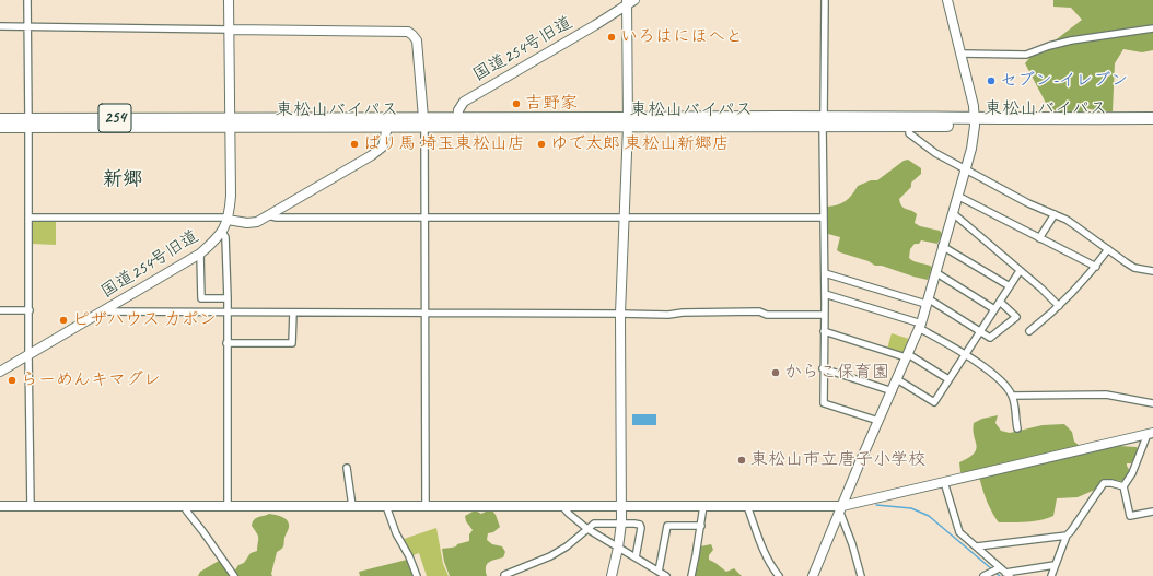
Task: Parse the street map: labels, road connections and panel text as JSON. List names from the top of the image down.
{
  "streets": {
    "highway": ["東松山バイパス", "254"],
    "street": ["国道254号旧道"]
  },
  "crossings": [
    ["国道254号旧道", "東松山バイパス"],
    ["国道254号旧道", "254"],
    ["東松山バイパス", "254"]
  ],
  "districts": ["新郷"],
  "places": [
    "いろはにほへと",
    "セブン-イレブン",
    "吉野家",
    "ばり馬 埼玉東松山店",
    "ゆで太郎 東松山新郷店",
    "ピザハウス カポン",
    "からこ保育園",
    "らーめんキマグレ",
    "東松山市立唐子小学校"
  ]
}
